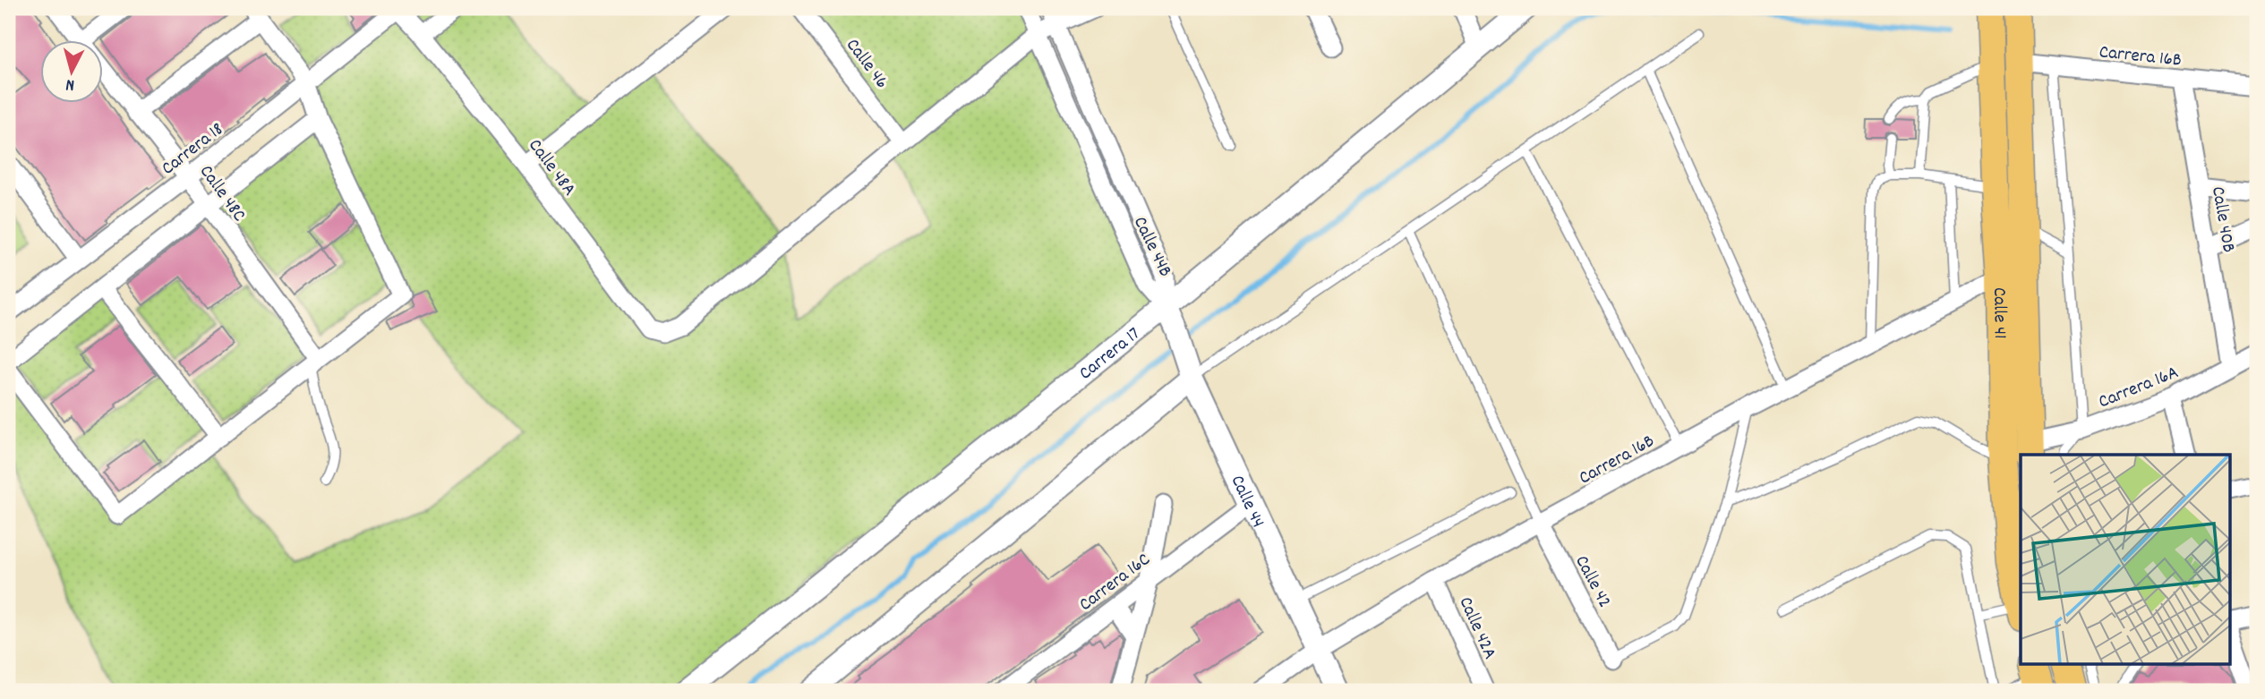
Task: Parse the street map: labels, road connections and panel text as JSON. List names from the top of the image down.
{
  "streets": {
    "main road": ["Calle 41"],
    "street": [
      "Carrera 16B",
      "Calle 46",
      "Carrera 18",
      "Calle 48A",
      "Calle 48C",
      "Calle 40B",
      "Calle 44B",
      "Carrera 17",
      "Carrera 16A",
      "Calle 44",
      "Carrera 16C",
      "Calle 42",
      "Calle 42A"
    ]
  },
  "crossings": [
    ["Carrera 16B", "Calle 40B"],
    ["Carrera 16B", "Calle 41"],
    ["Carrera 16B", "Calle 44"],
    ["Carrera 16B", "Calle 42"],
    ["Carrera 16B", "Calle 42A"],
    ["Calle 46", "Calle 48A"],
    ["Carrera 18", "Calle 48A"],
    ["Carrera 18", "Calle 48C"],
    ["Calle 40B", "Carrera 16A"],
    ["Calle 44B", "Carrera 17"],
    ["Calle 44B", "Calle 44"],
    ["Calle 41", "Carrera 16A"],
    ["Carrera 17", "Calle 44"],
    ["Calle 44", "Carrera 16C"]
  ],
  "north": "bottom"
}
